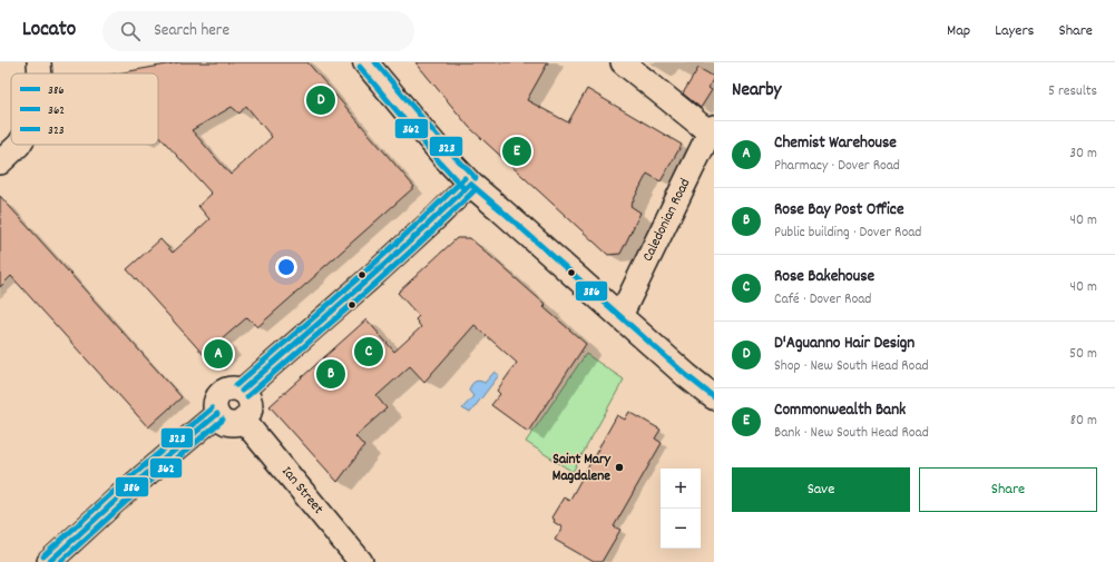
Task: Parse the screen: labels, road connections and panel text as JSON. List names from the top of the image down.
{
  "streets": {
    "street": ["Caledonian Road", "Ian Street"]
  },
  "places": ["Saint Mary Magdalene"],
  "lines": ["transit line 323", "transit line 362", "transit line 386"],
  "legend": ["386", "362", "323"],
  "page": {
    "header": "Locato",
    "search": "Search here",
    "nav": ["Map", "Layers", "Share"],
    "heading": ["Nearby", "5 results"],
    "pins": [
      "D",
      "E",
      "C",
      "A",
      "B"
    ],
    "list": [
      {
        "mark": "A",
        "name": "Chemist Warehouse",
        "note": "Pharmacy · Dover Road",
        "value": "30 m"
      },
      {
        "mark": "B",
        "name": "Rose Bay Post Office",
        "note": "Public building · Dover Road",
        "value": "40 m"
      },
      {
        "mark": "C",
        "name": "Rose Bakehouse",
        "note": "Café · Dover Road",
        "value": "40 m"
      },
      {
        "mark": "D",
        "name": "D'Aguanno Hair Design",
        "note": "Shop · New South Head Road",
        "value": "50 m"
      },
      {
        "mark": "E",
        "name": "Commonwealth Bank",
        "note": "Bank · New South Head Road",
        "value": "80 m"
      }
    ],
    "buttons": ["Save", "Share"],
    "map_buttons": ["+", "−"]
  }
}
